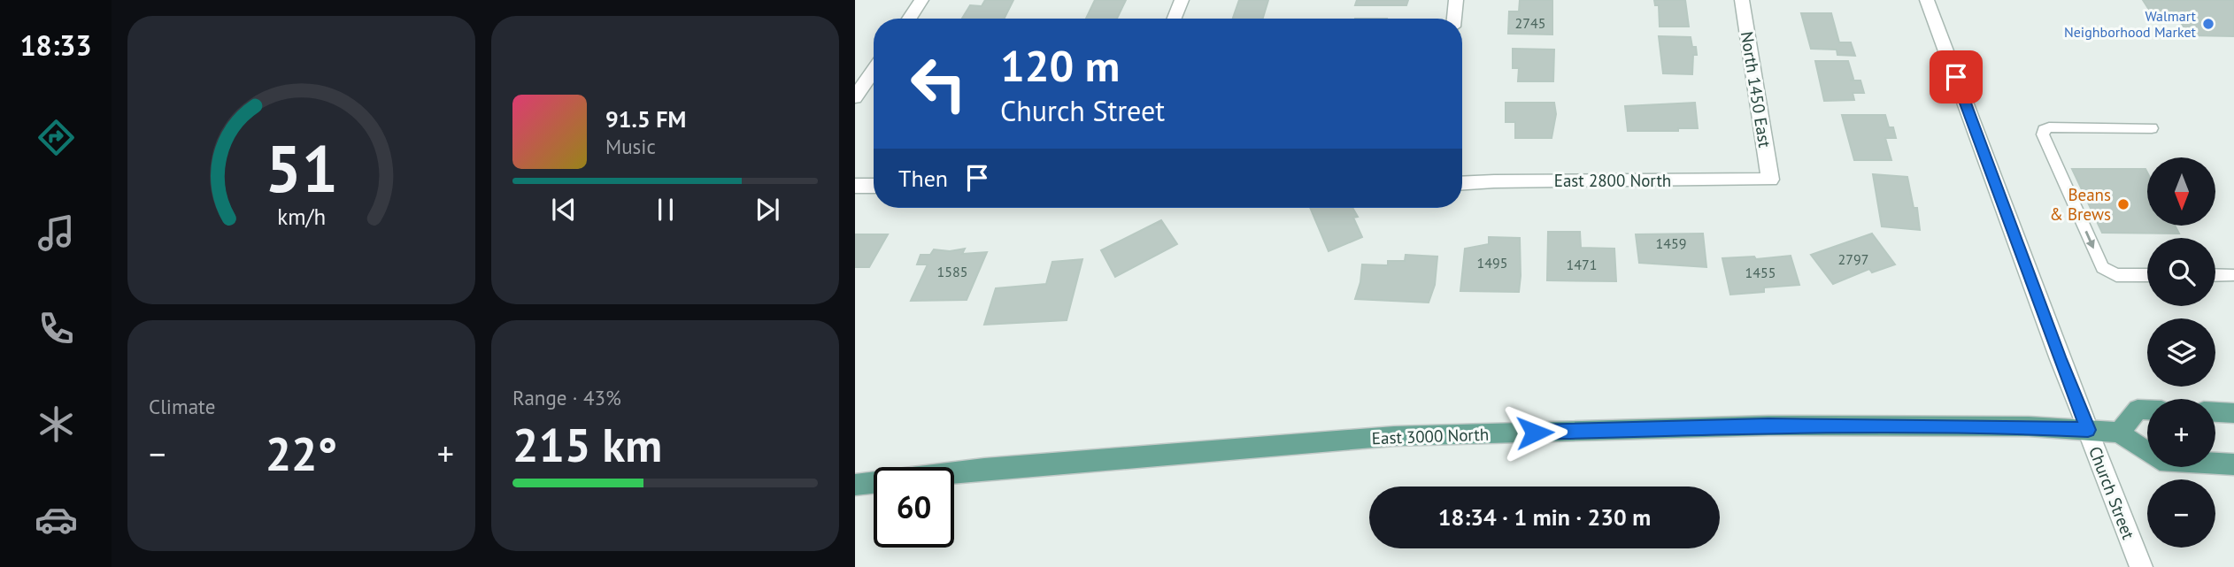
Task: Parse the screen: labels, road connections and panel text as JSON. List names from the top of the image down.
{
  "streets": {
    "main road": ["East 3000 North"],
    "street": ["North 1450 East", "East 2800 North", "Church Street"]
  },
  "crossings": [
    ["North 1450 East", "East 2800 North"],
    ["East 3000 North", "Church Street"]
  ],
  "places": ["Walmart Neighborhood Market", "Beans & Brews"],
  "house_numbers": [
    "2745",
    "1459",
    "2797",
    "1495",
    "1471",
    "1585",
    "1455"
  ],
  "north": "bottom",
  "page": {
    "tabs": "18:33",
    "turn": ["120 m", "Church Street"],
    "song": ["91.5 FM", "Music"],
    "then": "Then",
    "map_buttons": ["+", "−"],
    "tile": [
      "Climate",
      ["Range · 43%", "215 km"]
    ],
    "heat": ["−", "22°", "+"],
    "limit": "60",
    "trip": "18:34 · 1 min · 230 m",
    "gauge": ["51", "km/h"]
  }
}
